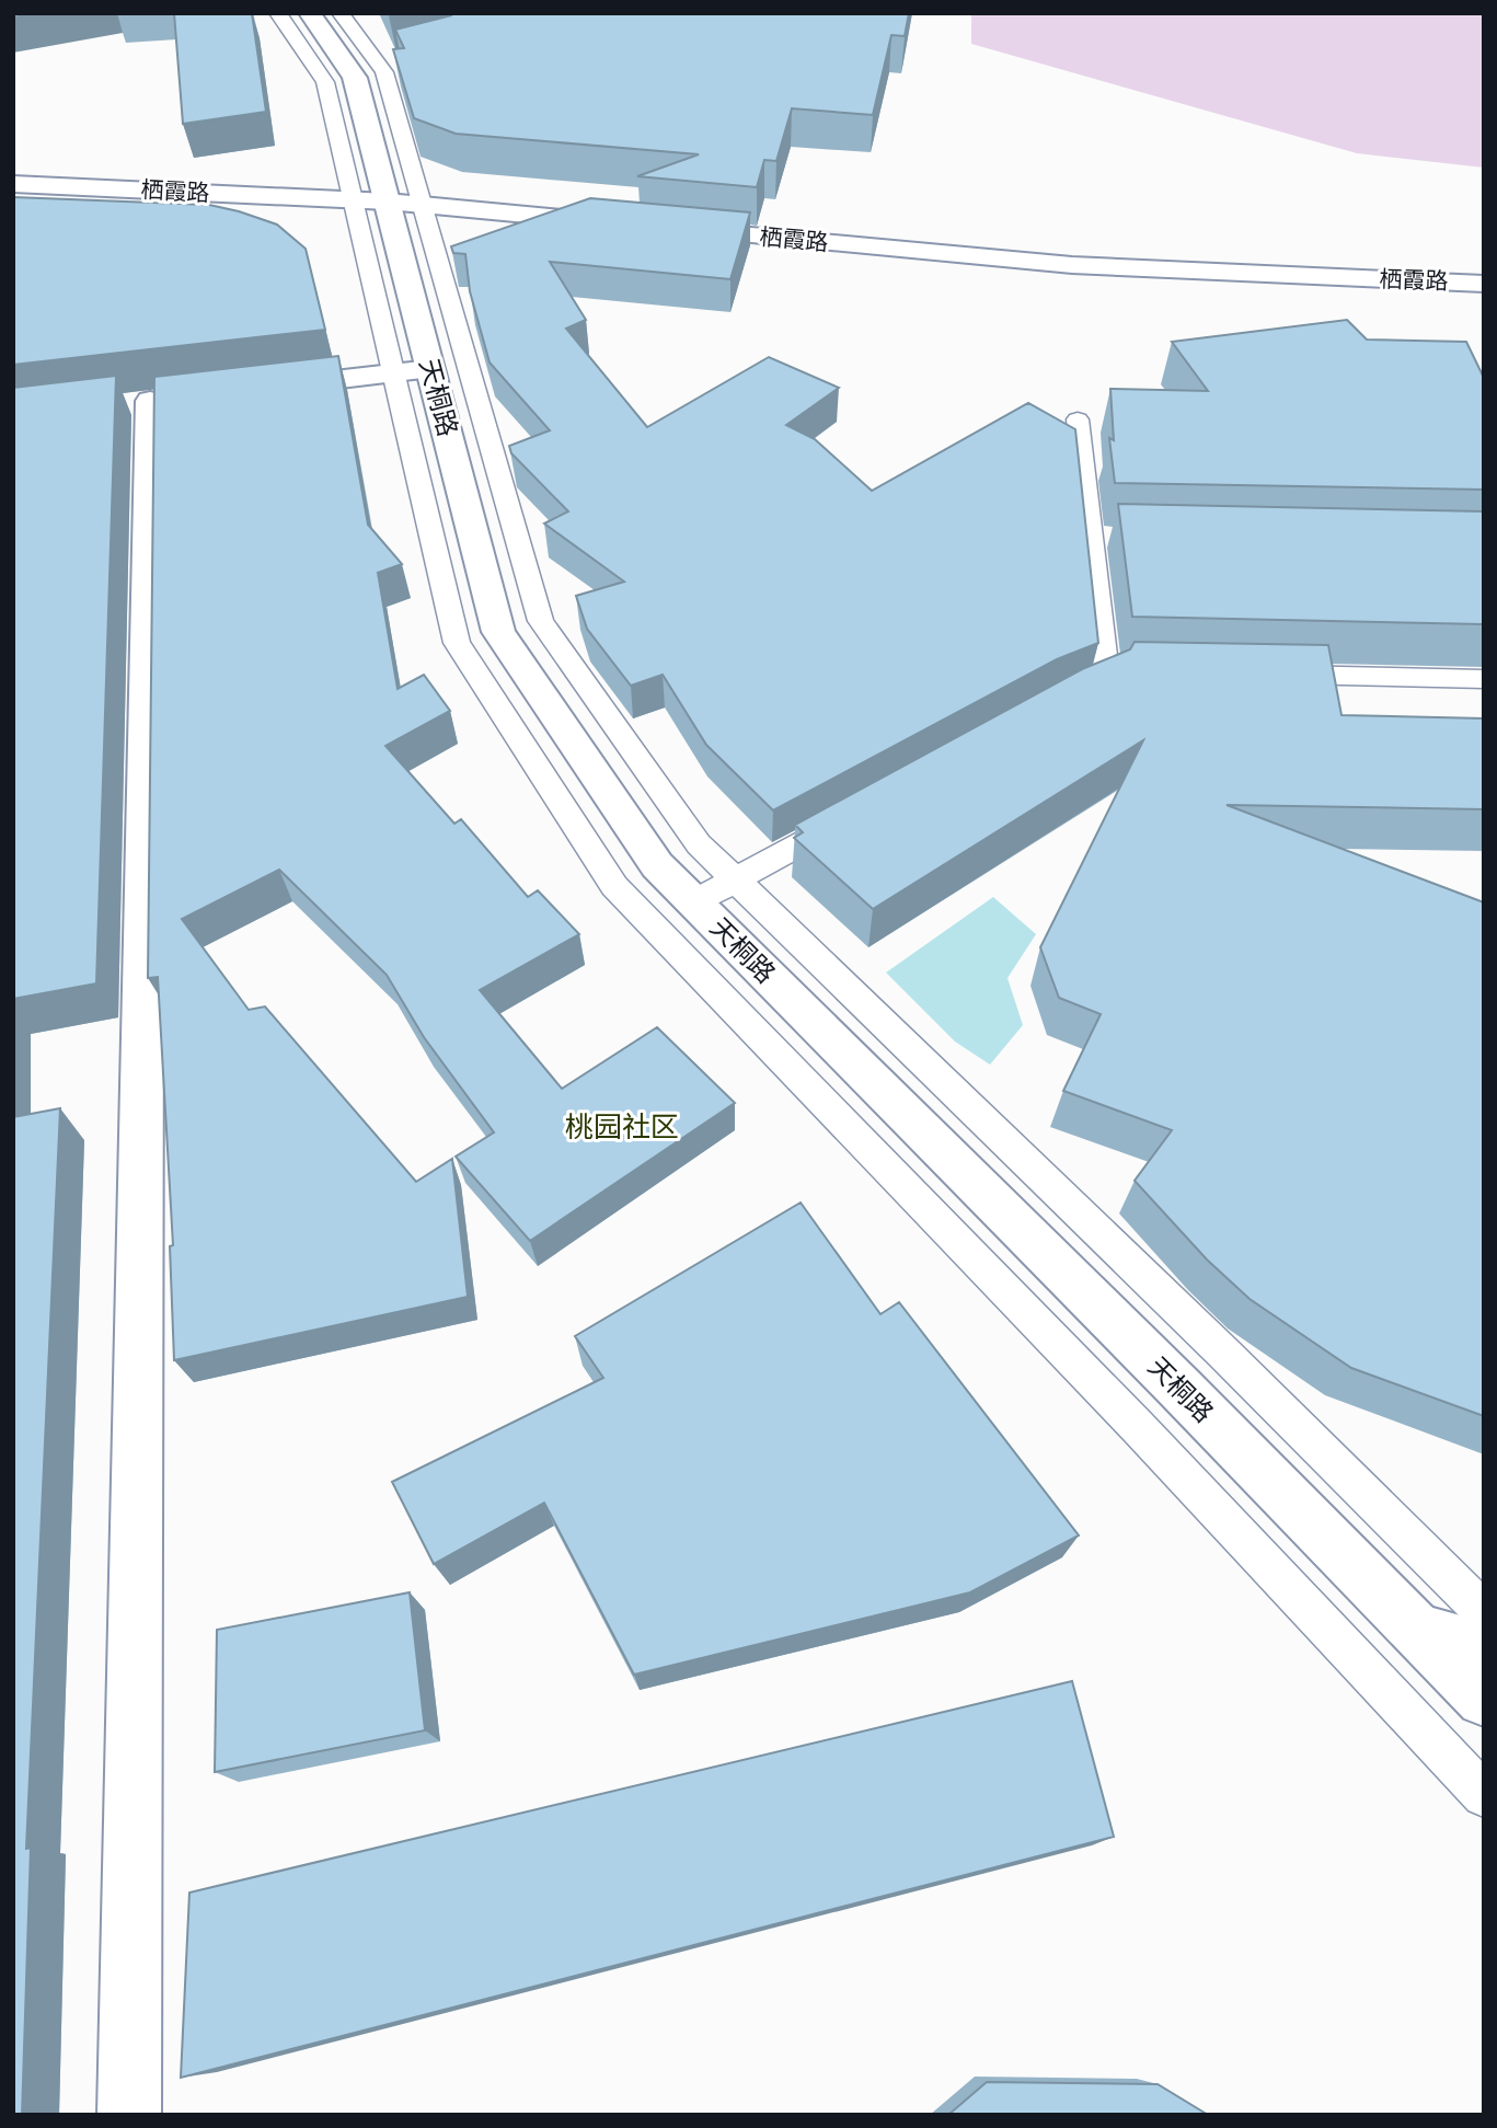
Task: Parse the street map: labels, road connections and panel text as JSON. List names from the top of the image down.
{
  "streets": {
    "street": ["栖霞路", "天桐路"]
  },
  "crossings": [
    ["栖霞路", "天桐路"]
  ],
  "districts": ["桃园社区"]
}
